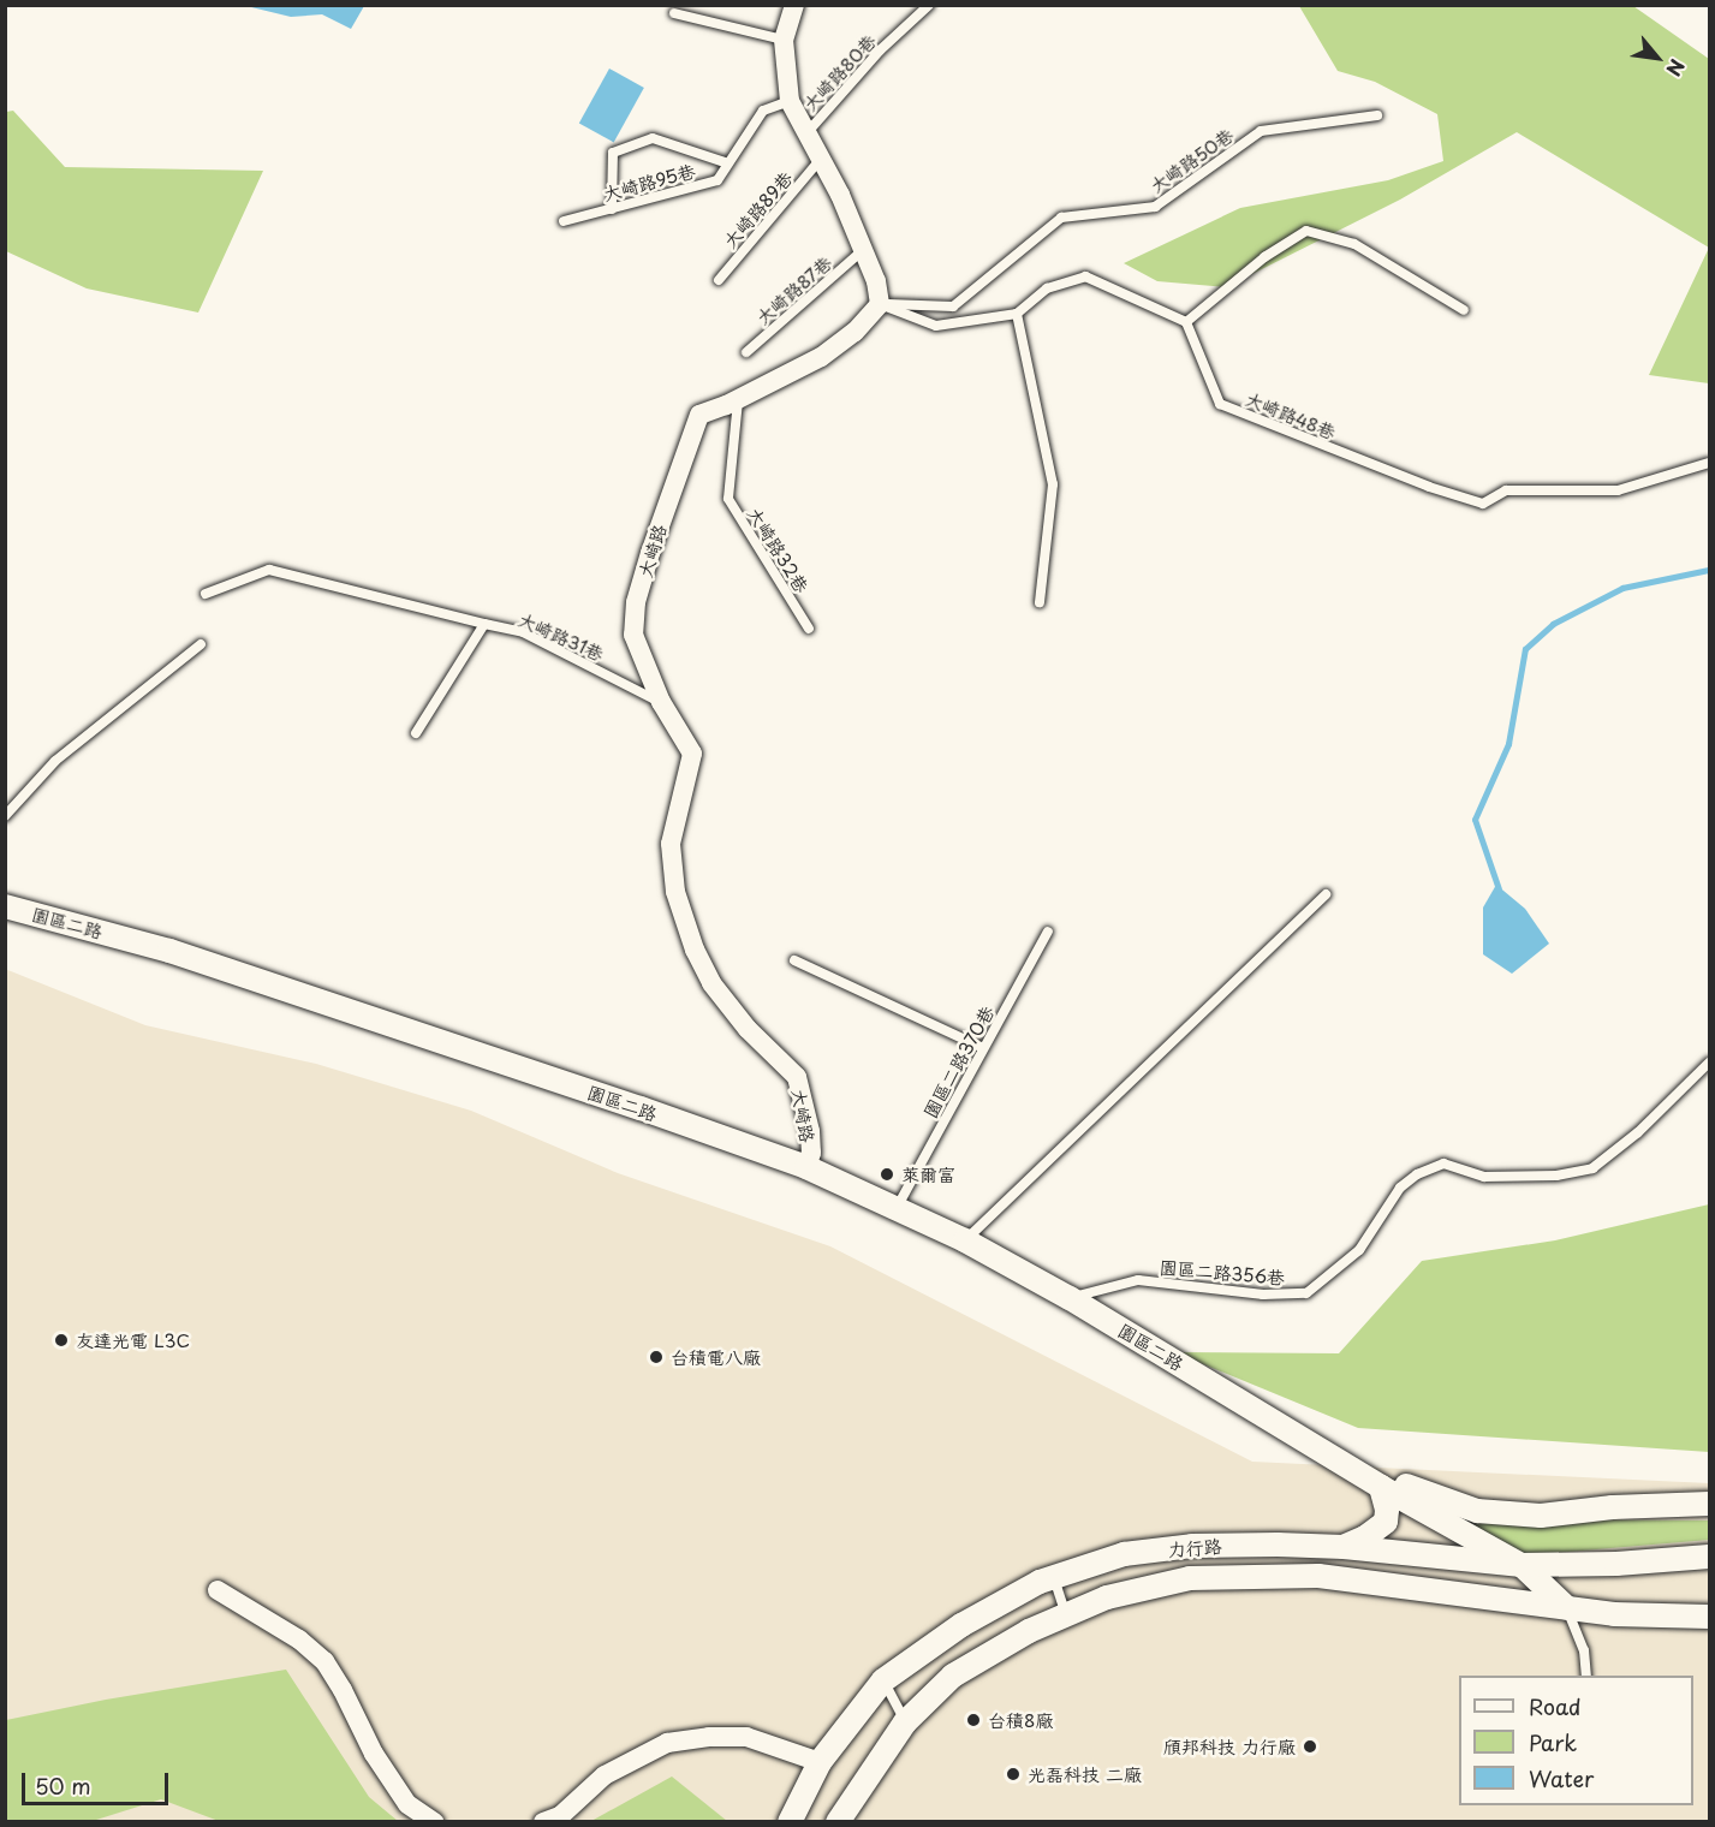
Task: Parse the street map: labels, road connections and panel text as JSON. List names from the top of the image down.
{
  "streets": {
    "street": ["大崎路", "園區二路", "力行路"],
    "lane": [
      "大崎路80巷",
      "大崎路50巷",
      "大崎路95巷",
      "大崎路89巷",
      "大崎路87巷",
      "大崎路48巷",
      "大崎路32巷",
      "大崎路31巷",
      "園區二路370巷",
      "園區二路356巷"
    ]
  },
  "crossings": [
    ["大崎路50巷", "大崎路"],
    ["大崎路32巷", "大崎路"],
    ["大崎路", "大崎路31巷"],
    ["大崎路", "園區二路"],
    ["園區二路", "園區二路370巷"],
    ["園區二路", "園區二路356巷"],
    ["園區二路", "力行路"]
  ],
  "places": [
    "萊爾富",
    "友達光電 L3C",
    "台積電八廠",
    "台積8廠",
    "頎邦科技 力行廠",
    "光磊科技 二廠"
  ],
  "legend": ["Road", "Park", "Water"],
  "scale_bar": "50 m",
  "north": "bottom right"
}
